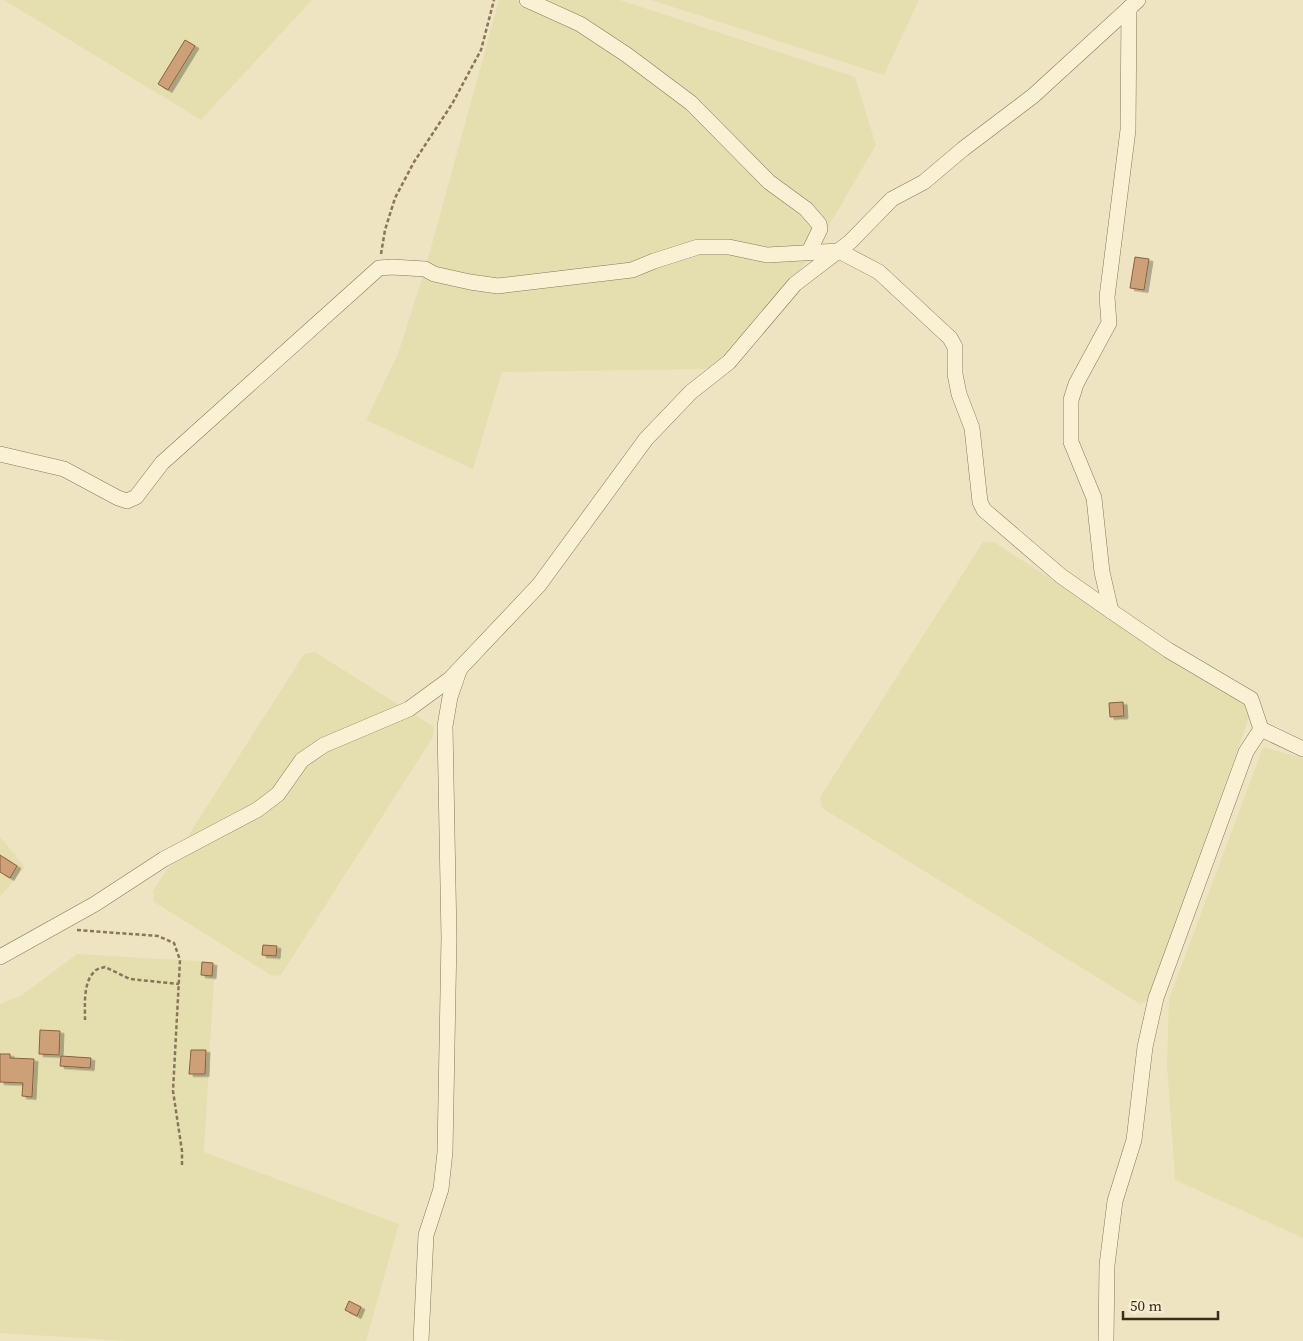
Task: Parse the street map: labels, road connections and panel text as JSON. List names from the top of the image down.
{
  "scale_bar": "50 m"
}
